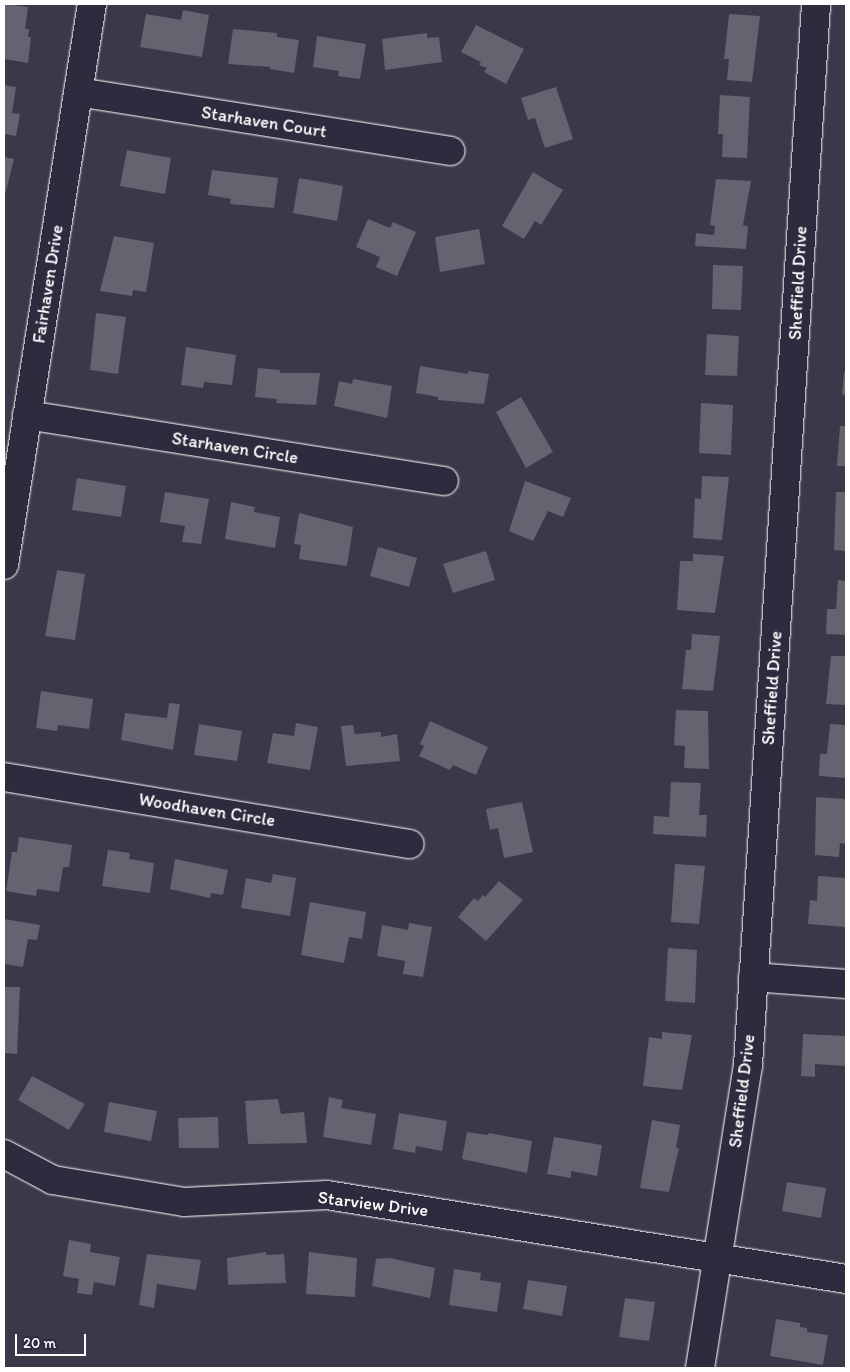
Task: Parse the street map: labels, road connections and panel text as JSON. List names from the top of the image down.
{
  "streets": {
    "street": [
      "Starhaven Court",
      "Sheffield Drive",
      "Fairhaven Drive",
      "Starhaven Circle",
      "Woodhaven Circle",
      "Starview Drive"
    ]
  },
  "crossings": [
    ["Starhaven Court", "Fairhaven Drive"],
    ["Sheffield Drive", "Starview Drive"],
    ["Fairhaven Drive", "Starhaven Circle"]
  ],
  "scale_bar": "20 m"
}
